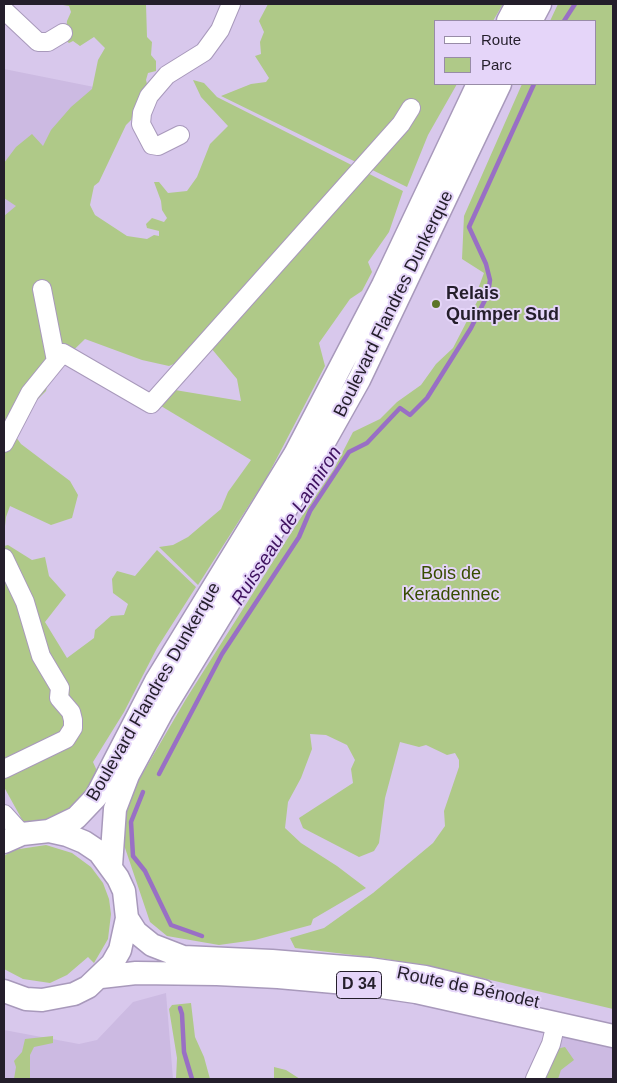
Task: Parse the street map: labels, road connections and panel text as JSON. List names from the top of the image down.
{
  "streets": {
    "main road": ["Boulevard Flandres Dunkerque", "D 34", "Route de Bénodet"]
  },
  "water": ["Ruisseau de Lanniron"],
  "parks": ["Bois de Keradennec"],
  "places": ["Relais Quimper Sud"],
  "legend": ["Route", "Parc"]
}
